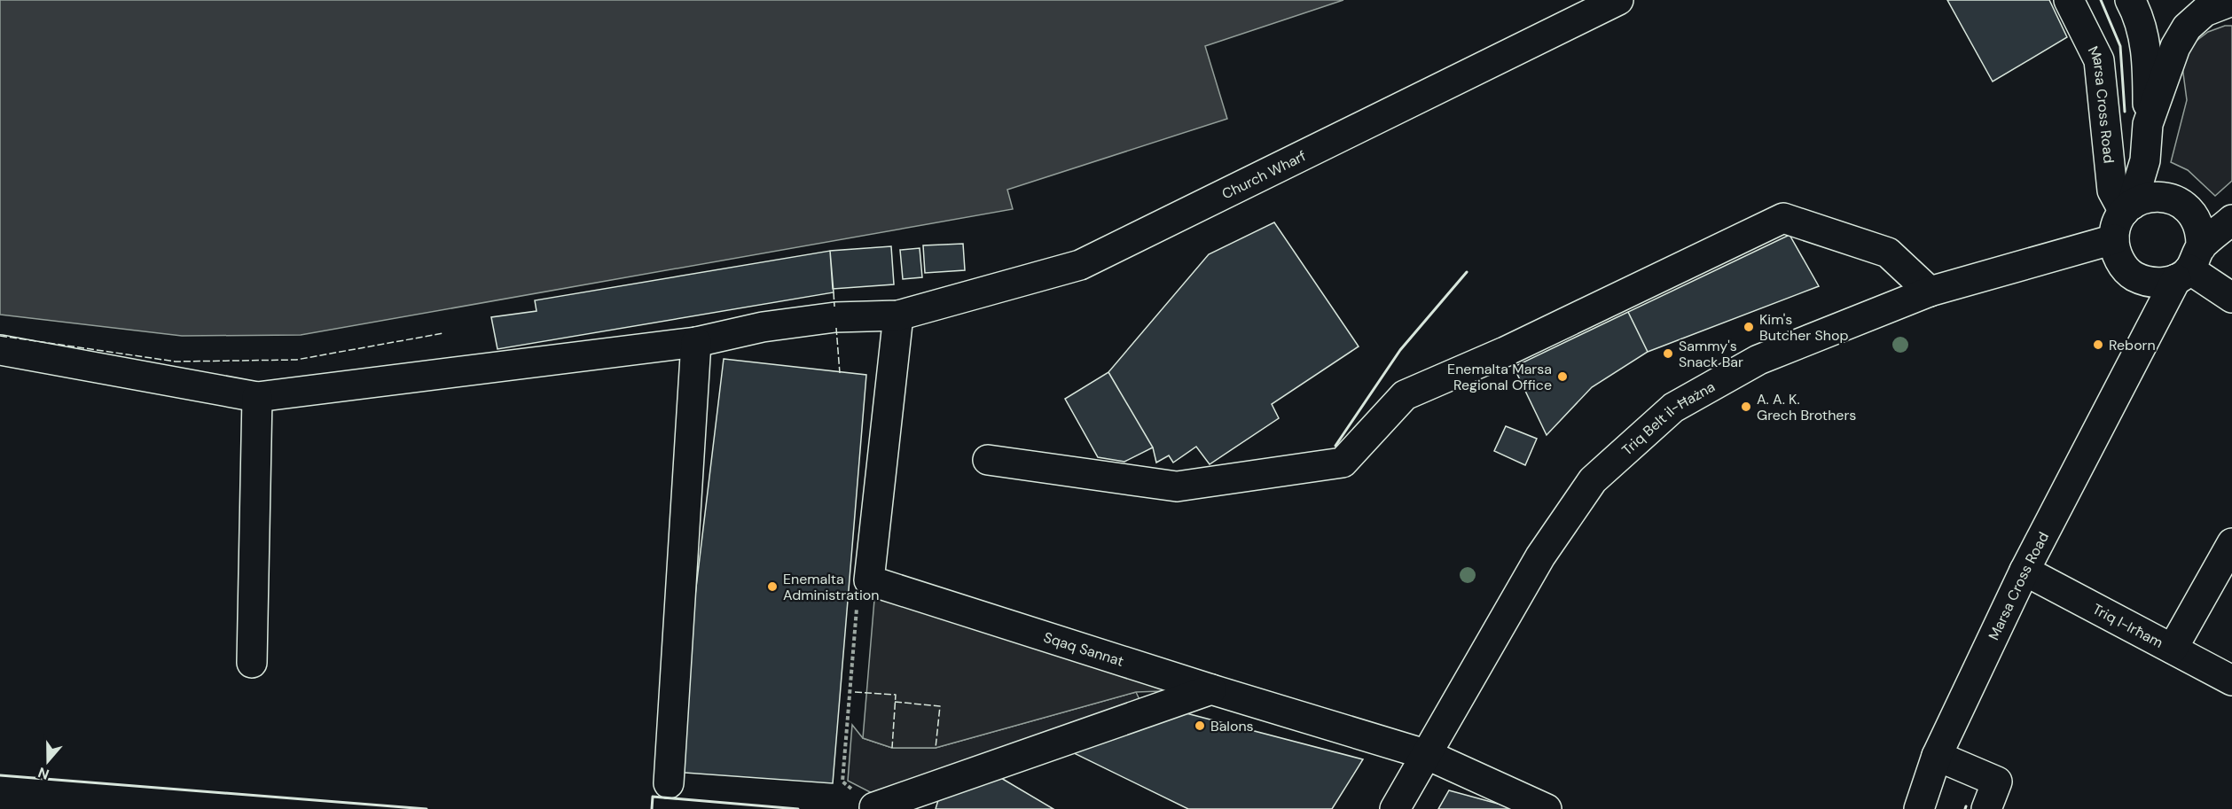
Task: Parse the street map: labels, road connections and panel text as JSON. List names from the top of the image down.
{
  "streets": {
    "street": [
      "Marsa Cross Road",
      "Church Wharf",
      "Triq Belt il-Ħażna",
      "Triq l-Irħam",
      "Sqaq Sannat"
    ]
  },
  "crossings": [
    ["Marsa Cross Road", "Triq Belt il-Ħażna"],
    ["Marsa Cross Road", "Triq l-Irħam"],
    ["Church Wharf", "Sqaq Sannat"],
    ["Triq Belt il-Ħażna", "Sqaq Sannat"]
  ],
  "places": [
    "Kim's Butcher Shop",
    "Reborn",
    "Sammy's Snack Bar",
    "Enemalta Marsa Regional Office",
    "A. A. K. Grech Brothers",
    "Enemalta Administration",
    "Balons"
  ],
  "north": "bottom"
}
